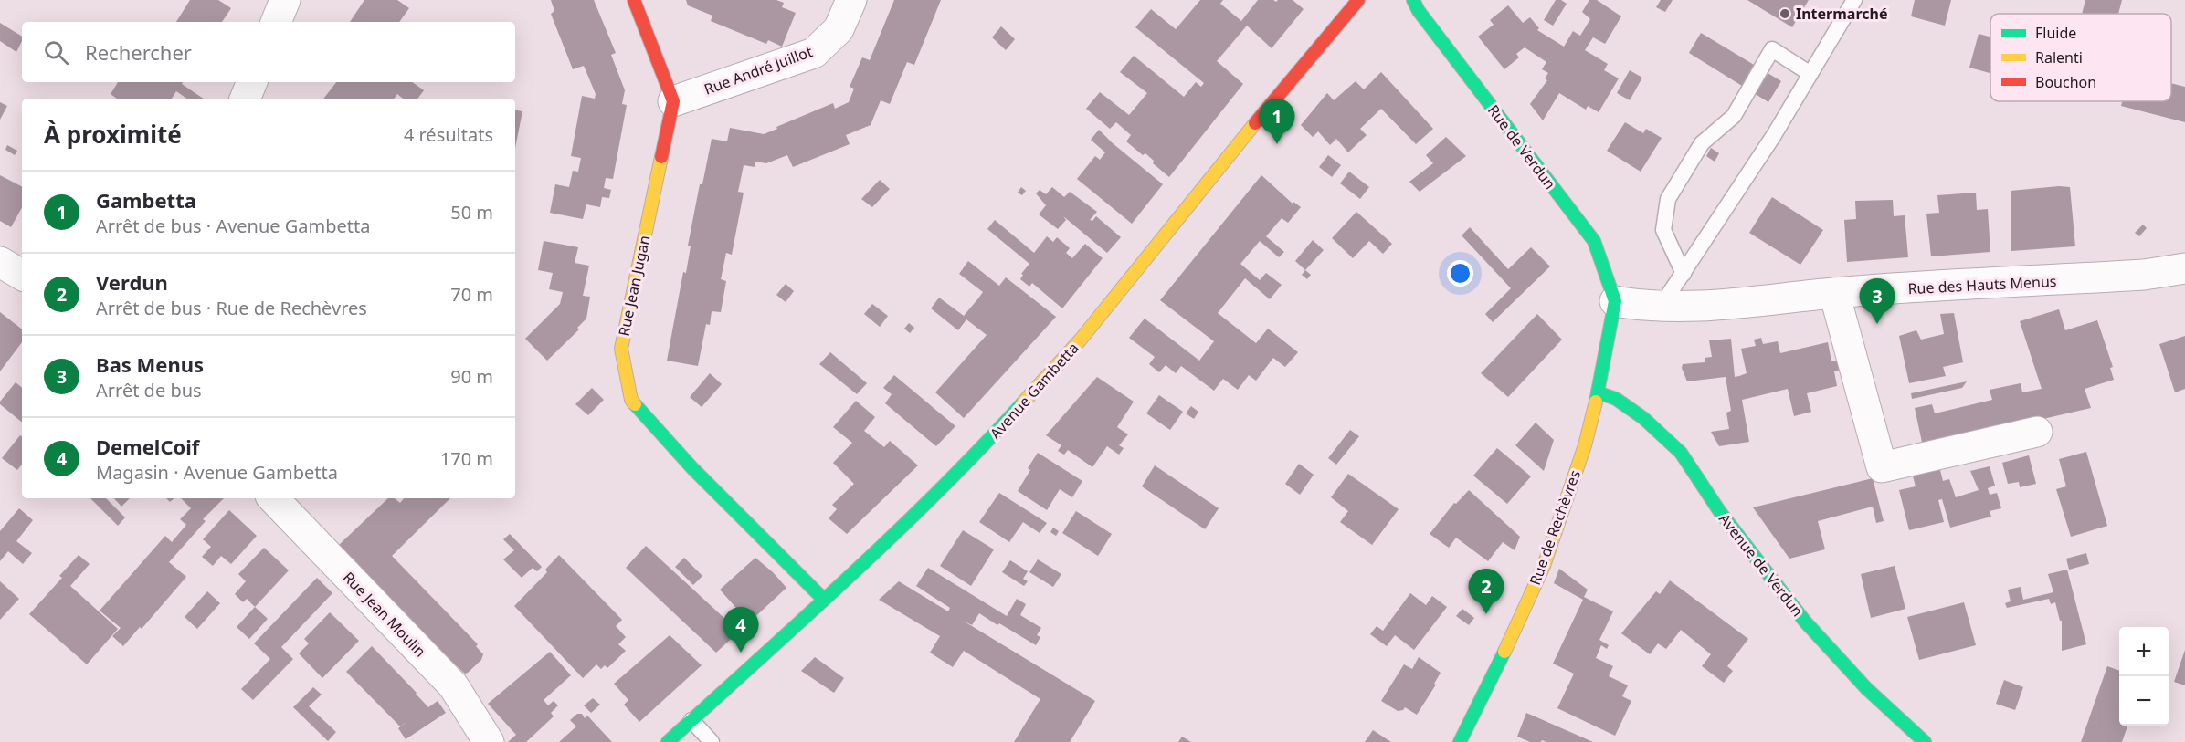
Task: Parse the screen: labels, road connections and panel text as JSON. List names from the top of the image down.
{
  "streets": {
    "street": [
      "Rue André Juillot",
      "Rue de Verdun",
      "Rue des Hauts Menus",
      "Rue Jean Jugan",
      "Avenue Gambetta",
      "Rue de Rechèvres",
      "Avenue de Verdun",
      "Rue Jean Moulin"
    ]
  },
  "crossings": [
    ["Rue André Juillot", "Rue Jean Jugan"],
    ["Rue de Verdun", "Rue des Hauts Menus"],
    ["Rue de Verdun", "Rue de Rechèvres"],
    ["Rue des Hauts Menus", "Rue de Rechèvres"],
    ["Rue Jean Jugan", "Avenue Gambetta"],
    ["Rue de Rechèvres", "Avenue de Verdun"]
  ],
  "places": ["Intermarché"],
  "legend": ["Fluide", "Ralenti", "Bouchon"],
  "page": {
    "search": "Rechercher",
    "pins": [
      "1",
      "3",
      "2",
      "4"
    ],
    "heading": ["À proximité", "4 résultats"],
    "list": [
      {
        "mark": "1",
        "name": "Gambetta",
        "note": "Arrêt de bus · Avenue Gambetta",
        "value": "50 m"
      },
      {
        "mark": "2",
        "name": "Verdun",
        "note": "Arrêt de bus · Rue de Rechèvres",
        "value": "70 m"
      },
      {
        "mark": "3",
        "name": "Bas Menus",
        "note": "Arrêt de bus",
        "value": "90 m"
      },
      {
        "mark": "4",
        "name": "DemelCoif",
        "note": "Magasin · Avenue Gambetta",
        "value": "170 m"
      }
    ],
    "map_buttons": ["+", "−"]
  }
}
